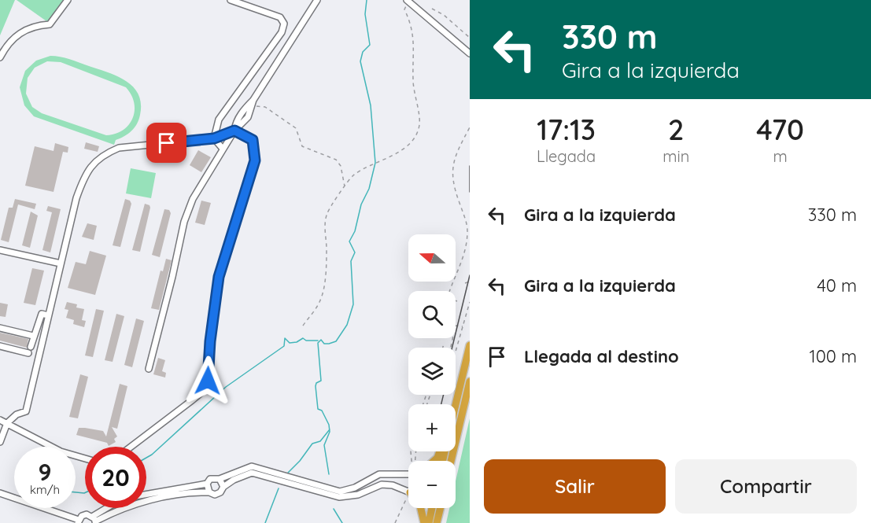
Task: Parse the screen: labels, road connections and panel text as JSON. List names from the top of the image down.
{
  "north": "left",
  "page": {
    "turn": ["330 m", "Gira a la izquierda"],
    "eta": [
      "17:13",
      "Llegada",
      "2",
      "min",
      "470",
      "m"
    ],
    "list": [
      {
        "name": "Gira a la izquierda",
        "value": "330 m"
      },
      {
        "name": "Gira a la izquierda",
        "value": "40 m"
      },
      {
        "name": "Llegada al destino",
        "value": "100 m"
      }
    ],
    "map_buttons": ["+", "−"],
    "speed": "9 km/h",
    "limit": "20",
    "buttons": ["Salir", "Compartir"]
  }
}
